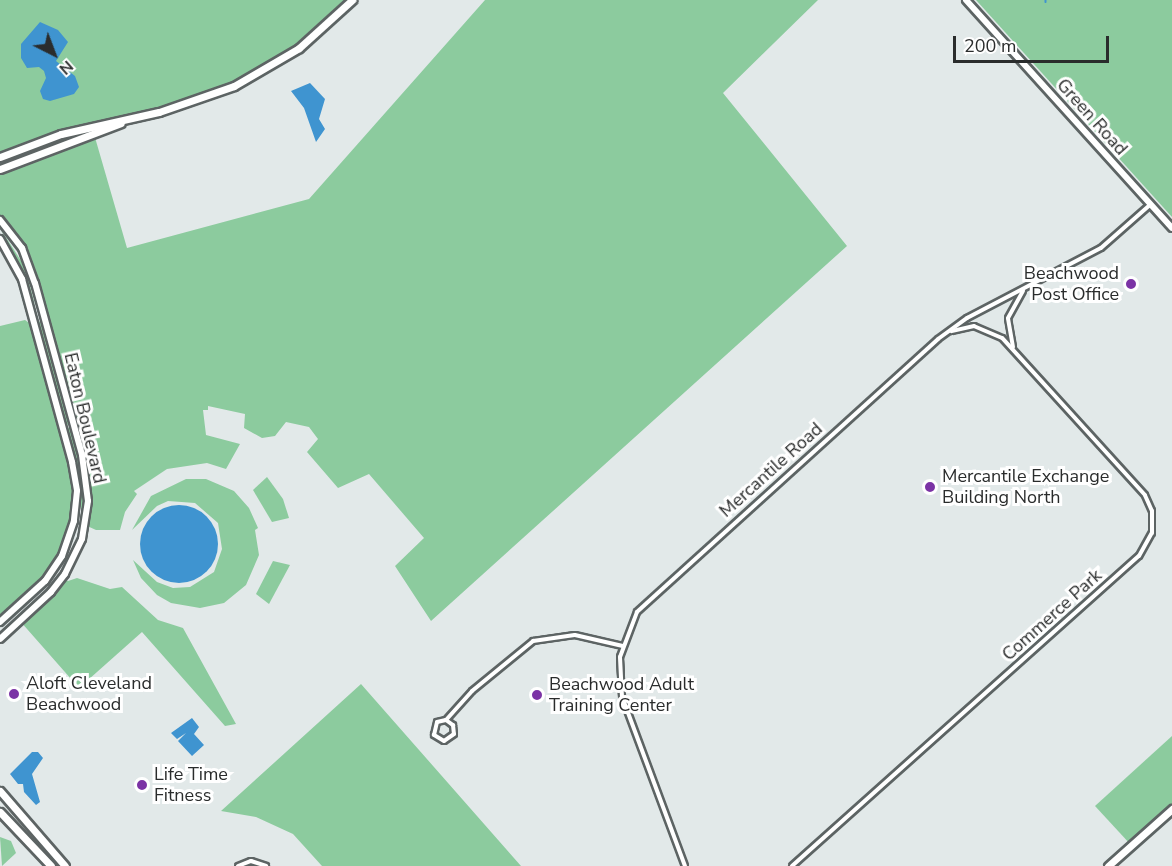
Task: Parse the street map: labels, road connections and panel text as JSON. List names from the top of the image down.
{
  "streets": {
    "street": [
      "Green Road",
      "Eaton Boulevard",
      "Mercantile Road",
      "Commerce Park"
    ]
  },
  "crossings": [
    ["Green Road", "Mercantile Road"],
    ["Mercantile Road", "Commerce Park"]
  ],
  "places": [
    "Beachwood Post Office",
    "Mercantile Exchange Building North",
    "Aloft Cleveland Beachwood",
    "Beachwood Adult Training Center",
    "Life Time Fitness"
  ],
  "scale_bar": "200 m",
  "north": "bottom right"
}
